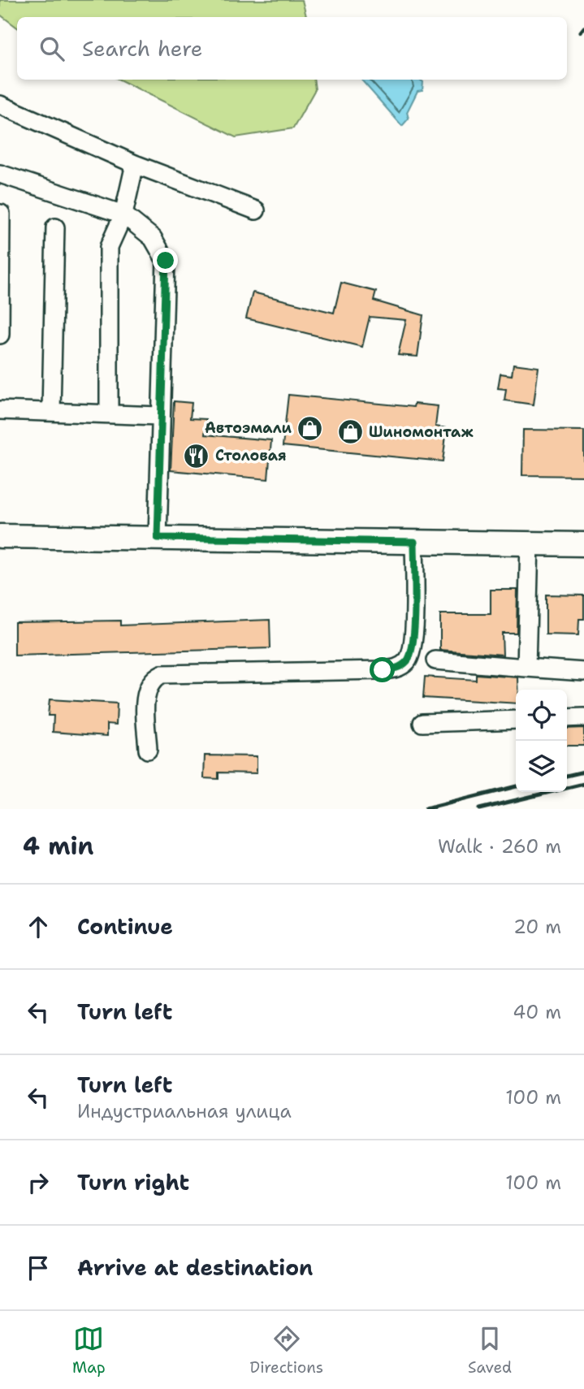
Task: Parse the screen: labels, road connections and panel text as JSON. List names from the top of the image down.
{
  "places": {
    "shop": ["Автоэмали", "Шиномонтаж"],
    "restaurant": ["Столовая"]
  },
  "page": {
    "search": "Search here",
    "heading": ["4 min", "Walk · 260 m"],
    "list": [
      ["Continue", "20 m"],
      ["Turn left", "40 m"],
      ["Turn left", "Индустриальная улица", "100 m"],
      ["Turn right", "100 m"],
      "Arrive at destination"
    ],
    "nav": ["Map", "Directions", "Saved"]
  }
}
